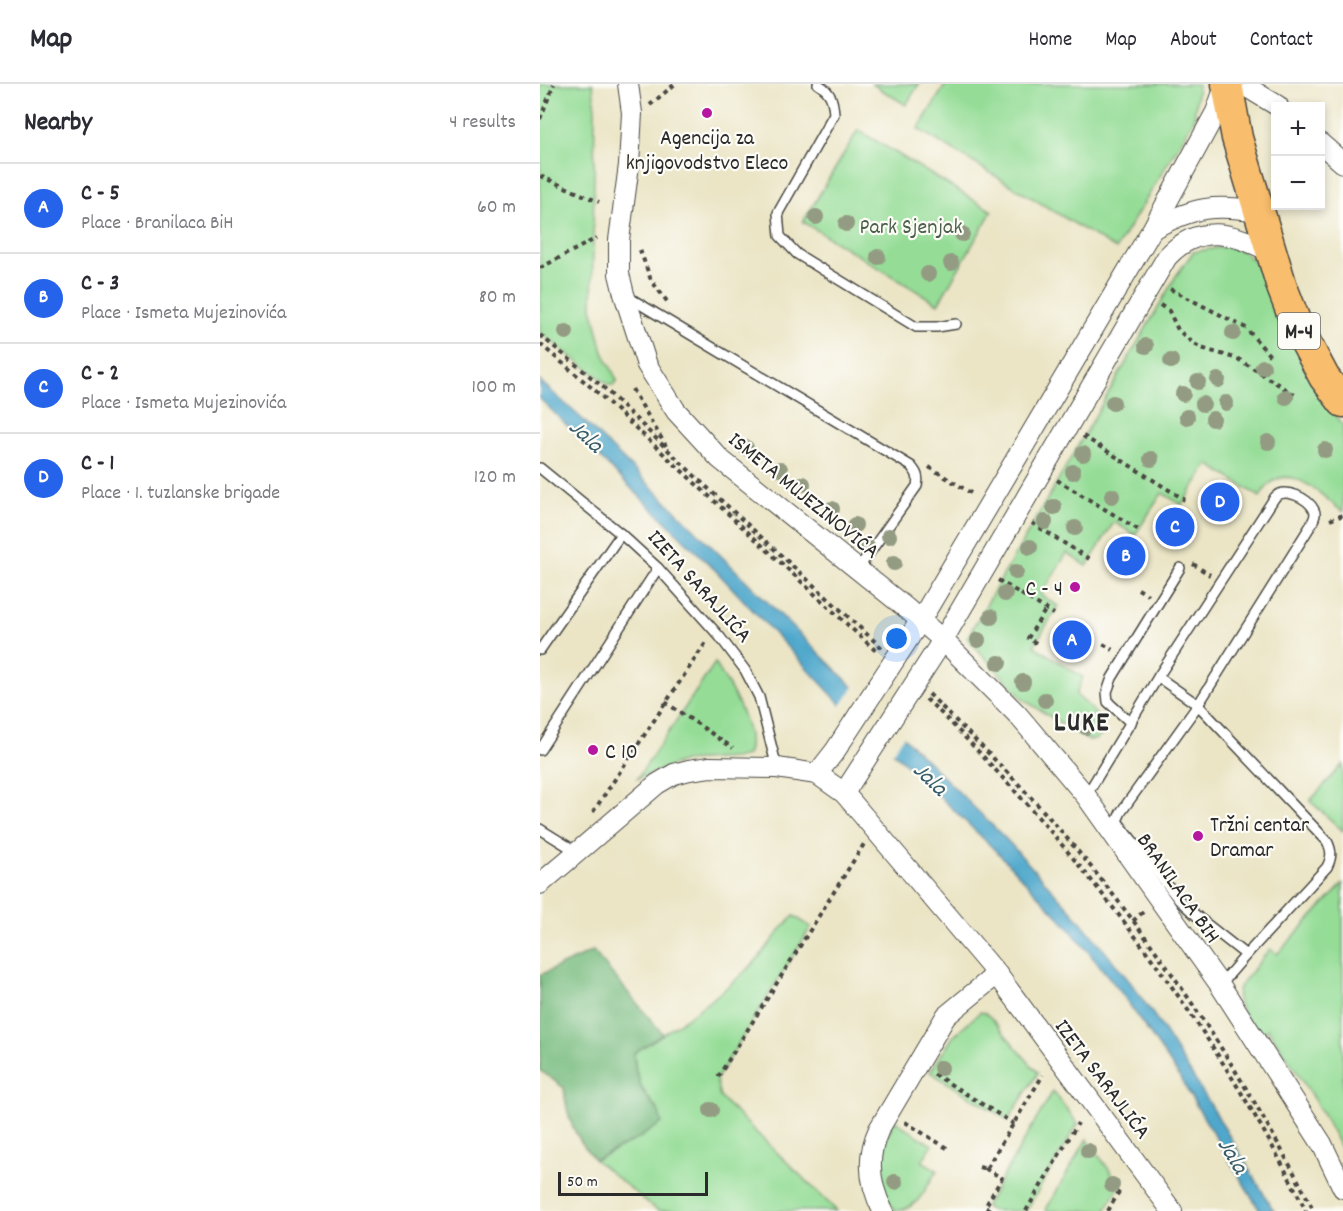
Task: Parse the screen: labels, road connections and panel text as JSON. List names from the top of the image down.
{
  "streets": {
    "main road": ["M-4"],
    "street": ["ISMETA MUJEZINOVIĆA", "IZETA SARAJLIĆA", "BRANILACA BIH"]
  },
  "crossings": [
    ["ISMETA MUJEZINOVIĆA", "BRANILACA BIH"]
  ],
  "districts": ["LUKE"],
  "water": ["Jala"],
  "parks": ["Park Sjenjak"],
  "places": [
    "Agencija za knjigovodstvo Eleco",
    "C - 4",
    "C 10",
    "Tržni centar Dramar"
  ],
  "scale_bar": "50 m",
  "page": {
    "header": "Map",
    "nav": [
      "Home",
      "Map",
      "About",
      "Contact"
    ],
    "heading": ["Nearby", "4 results"],
    "map_buttons": ["+", "−"],
    "list": [
      {
        "mark": "A",
        "name": "C - 5",
        "note": "Place · Branilaca BiH",
        "value": "60 m"
      },
      {
        "mark": "B",
        "name": "C - 3",
        "note": "Place · Ismeta Mujezinovića",
        "value": "80 m"
      },
      {
        "mark": "C",
        "name": "C - 2",
        "note": "Place · Ismeta Mujezinovića",
        "value": "100 m"
      },
      {
        "mark": "D",
        "name": "C - 1",
        "note": "Place · 1. tuzlanske brigade",
        "value": "120 m"
      }
    ],
    "pins": [
      "D",
      "C",
      "B",
      "A"
    ],
    "scale": "50 m"
  }
}
